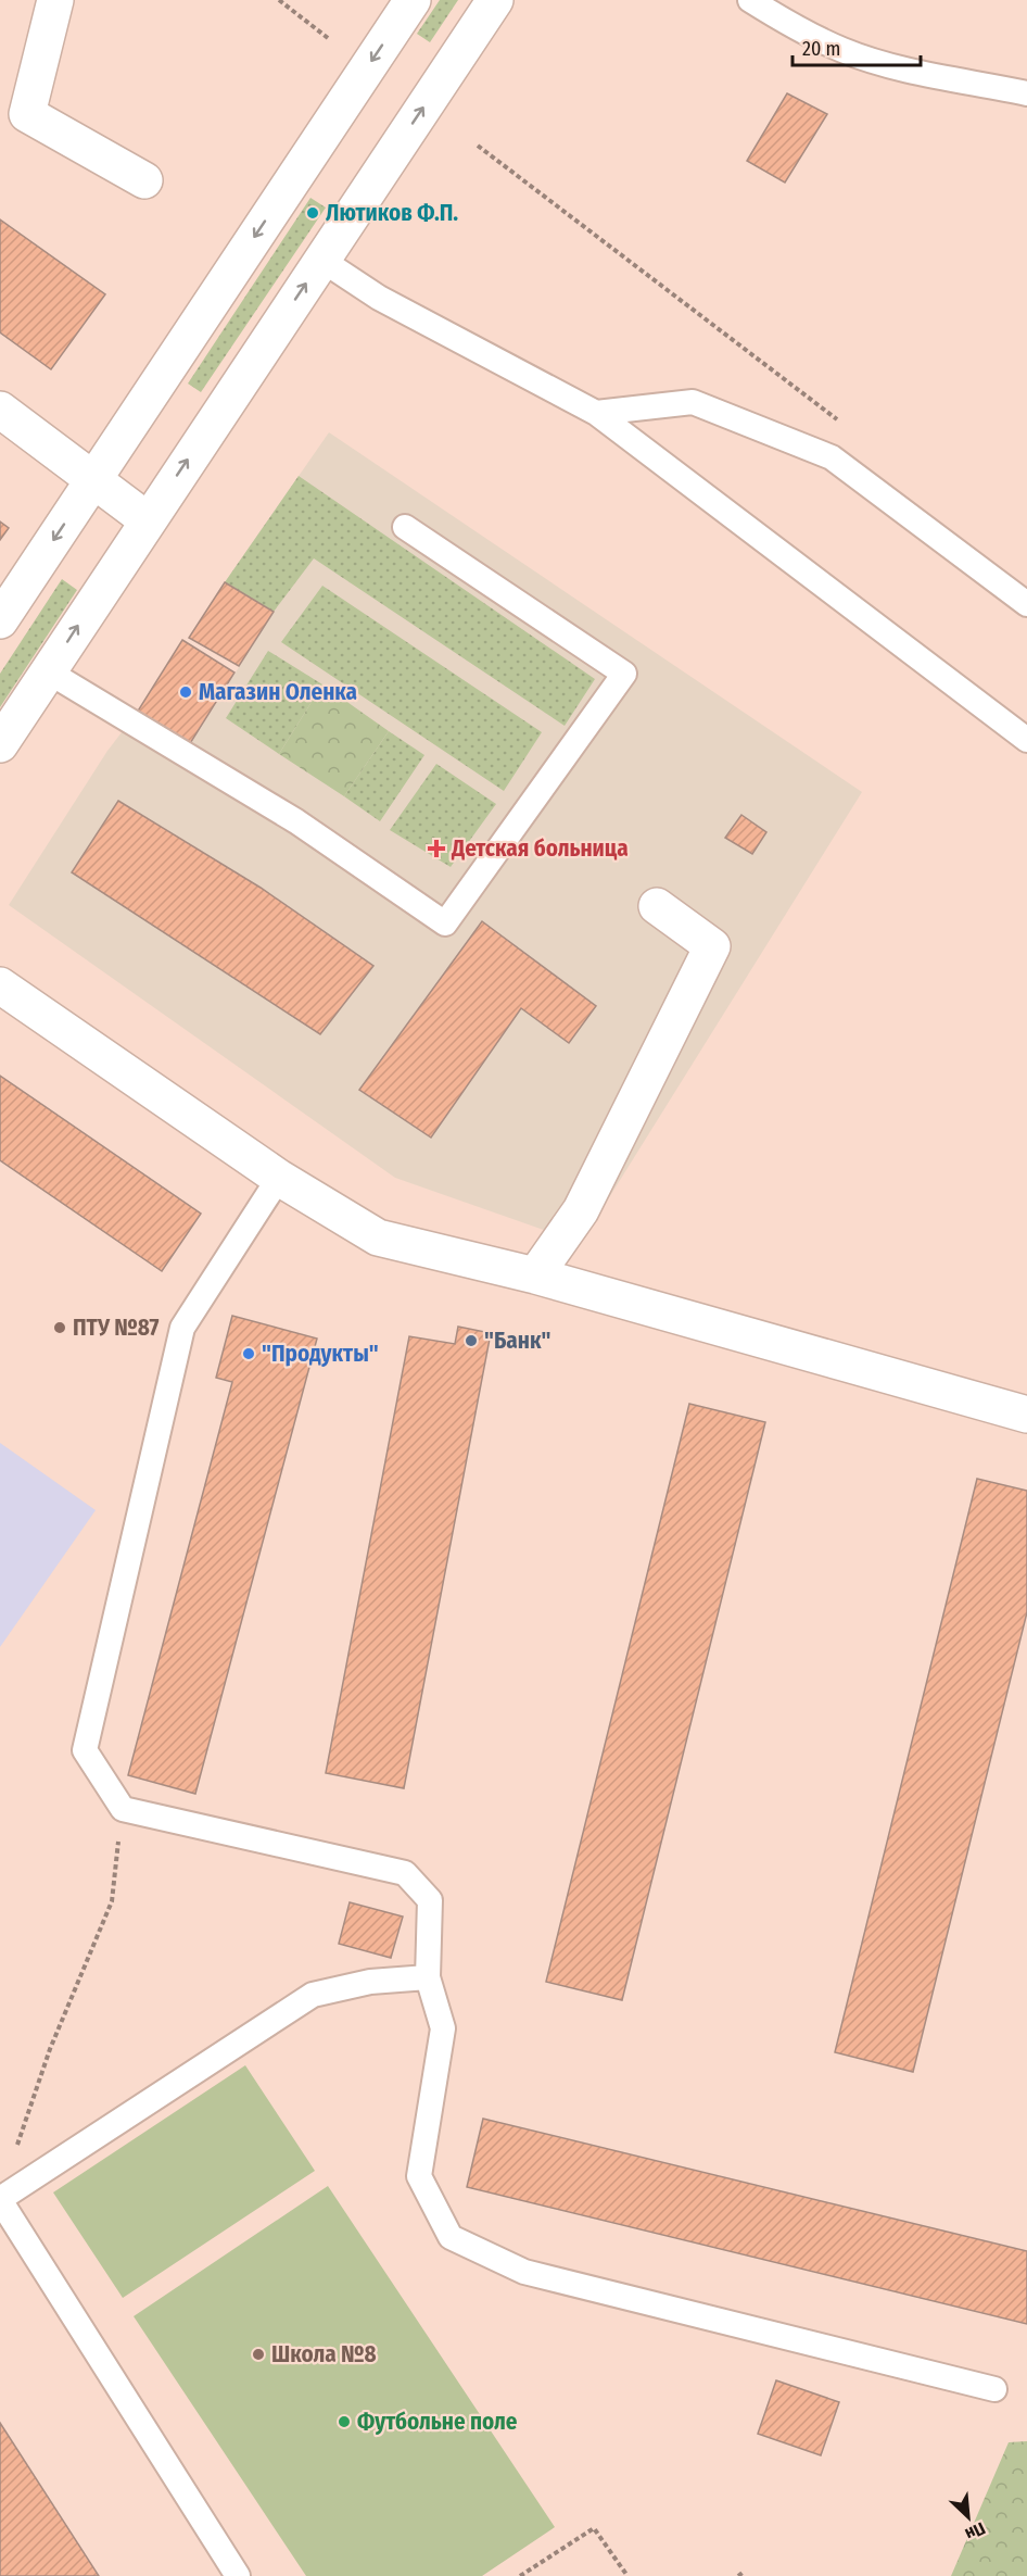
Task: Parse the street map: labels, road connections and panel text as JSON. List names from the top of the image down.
{
  "places": {
    "other": [
      "Лютиков Ф.П.",
      "Магазин Оленка",
      "ПТУ №87",
      "\"Банк\"",
      "\"Продукты\"",
      "Школа №8",
      "Футбольне поле"
    ],
    "health": ["Детская больница"]
  },
  "scale_bar": "20 m",
  "north": "bottom right"
}
